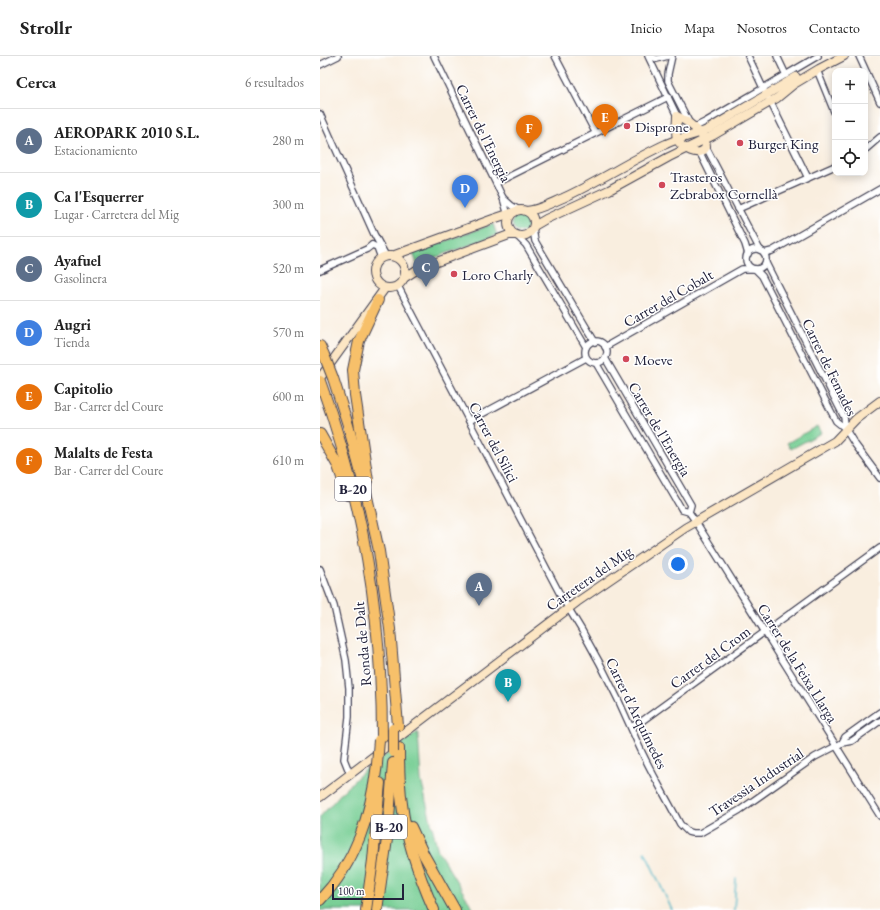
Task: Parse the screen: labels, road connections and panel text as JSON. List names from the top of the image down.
{
  "streets": {
    "highway": ["B-20", "Ronda de Dalt"],
    "main road": ["Carretera del Mig"],
    "street": [
      "Carrer de l'Energia",
      "Carrer del Cobalt",
      "Carrer de Femades",
      "Carrer del Silici",
      "Carrer del Crom",
      "Carrer de la Feixa Llarga",
      "Carrer d'Arquímedes",
      "Travessia Industrial"
    ]
  },
  "crossings": [
    ["Carrer de l'Energia", "Carrer del Cobalt"],
    ["Carrer de l'Energia", "Carretera del Mig"],
    ["Carrer de l'Energia", "Carrer de la Feixa Llarga"],
    ["Carrer del Cobalt", "Carrer de Femades"],
    ["Carrer de Femades", "Carretera del Mig"],
    ["Carrer del Silici", "Carretera del Mig"],
    ["Carrer del Silici", "Carrer d'Arquímedes"],
    ["B-20", "Ronda de Dalt"],
    ["Carretera del Mig", "Carrer de la Feixa Llarga"],
    ["Carretera del Mig", "Carrer d'Arquímedes"],
    ["Carrer del Crom", "Carrer de la Feixa Llarga"],
    ["Carrer del Crom", "Carrer d'Arquímedes"],
    ["Carrer de la Feixa Llarga", "Travessia Industrial"],
    ["Carrer d'Arquímedes", "Travessia Industrial"]
  ],
  "places": [
    "Disprone",
    "Burger King",
    "Trasteros Zebrabox Cornellà",
    "Loro Charly",
    "Moeve"
  ],
  "scale_bar": "100 m",
  "page": {
    "header": "Strollr",
    "nav": [
      "Inicio",
      "Mapa",
      "Nosotros",
      "Contacto"
    ],
    "heading": ["Cerca", "6 resultados"],
    "map_buttons": ["+", "−"],
    "pins": [
      "E",
      "F",
      "D",
      "C",
      "A",
      "B"
    ],
    "list": [
      {
        "mark": "A",
        "name": "AEROPARK 2010 S.L.",
        "note": "Estacionamiento",
        "value": "280 m"
      },
      {
        "mark": "B",
        "name": "Ca l'Esquerrer",
        "note": "Lugar · Carretera del Mig",
        "value": "300 m"
      },
      {
        "mark": "C",
        "name": "Ayafuel",
        "note": "Gasolinera",
        "value": "520 m"
      },
      {
        "mark": "D",
        "name": "Augri",
        "note": "Tienda",
        "value": "570 m"
      },
      {
        "mark": "E",
        "name": "Capitolio",
        "note": "Bar · Carrer del Coure",
        "value": "600 m"
      },
      {
        "mark": "F",
        "name": "Malalts de Festa",
        "note": "Bar · Carrer del Coure",
        "value": "610 m"
      }
    ],
    "scale": "100 m"
  }
}
